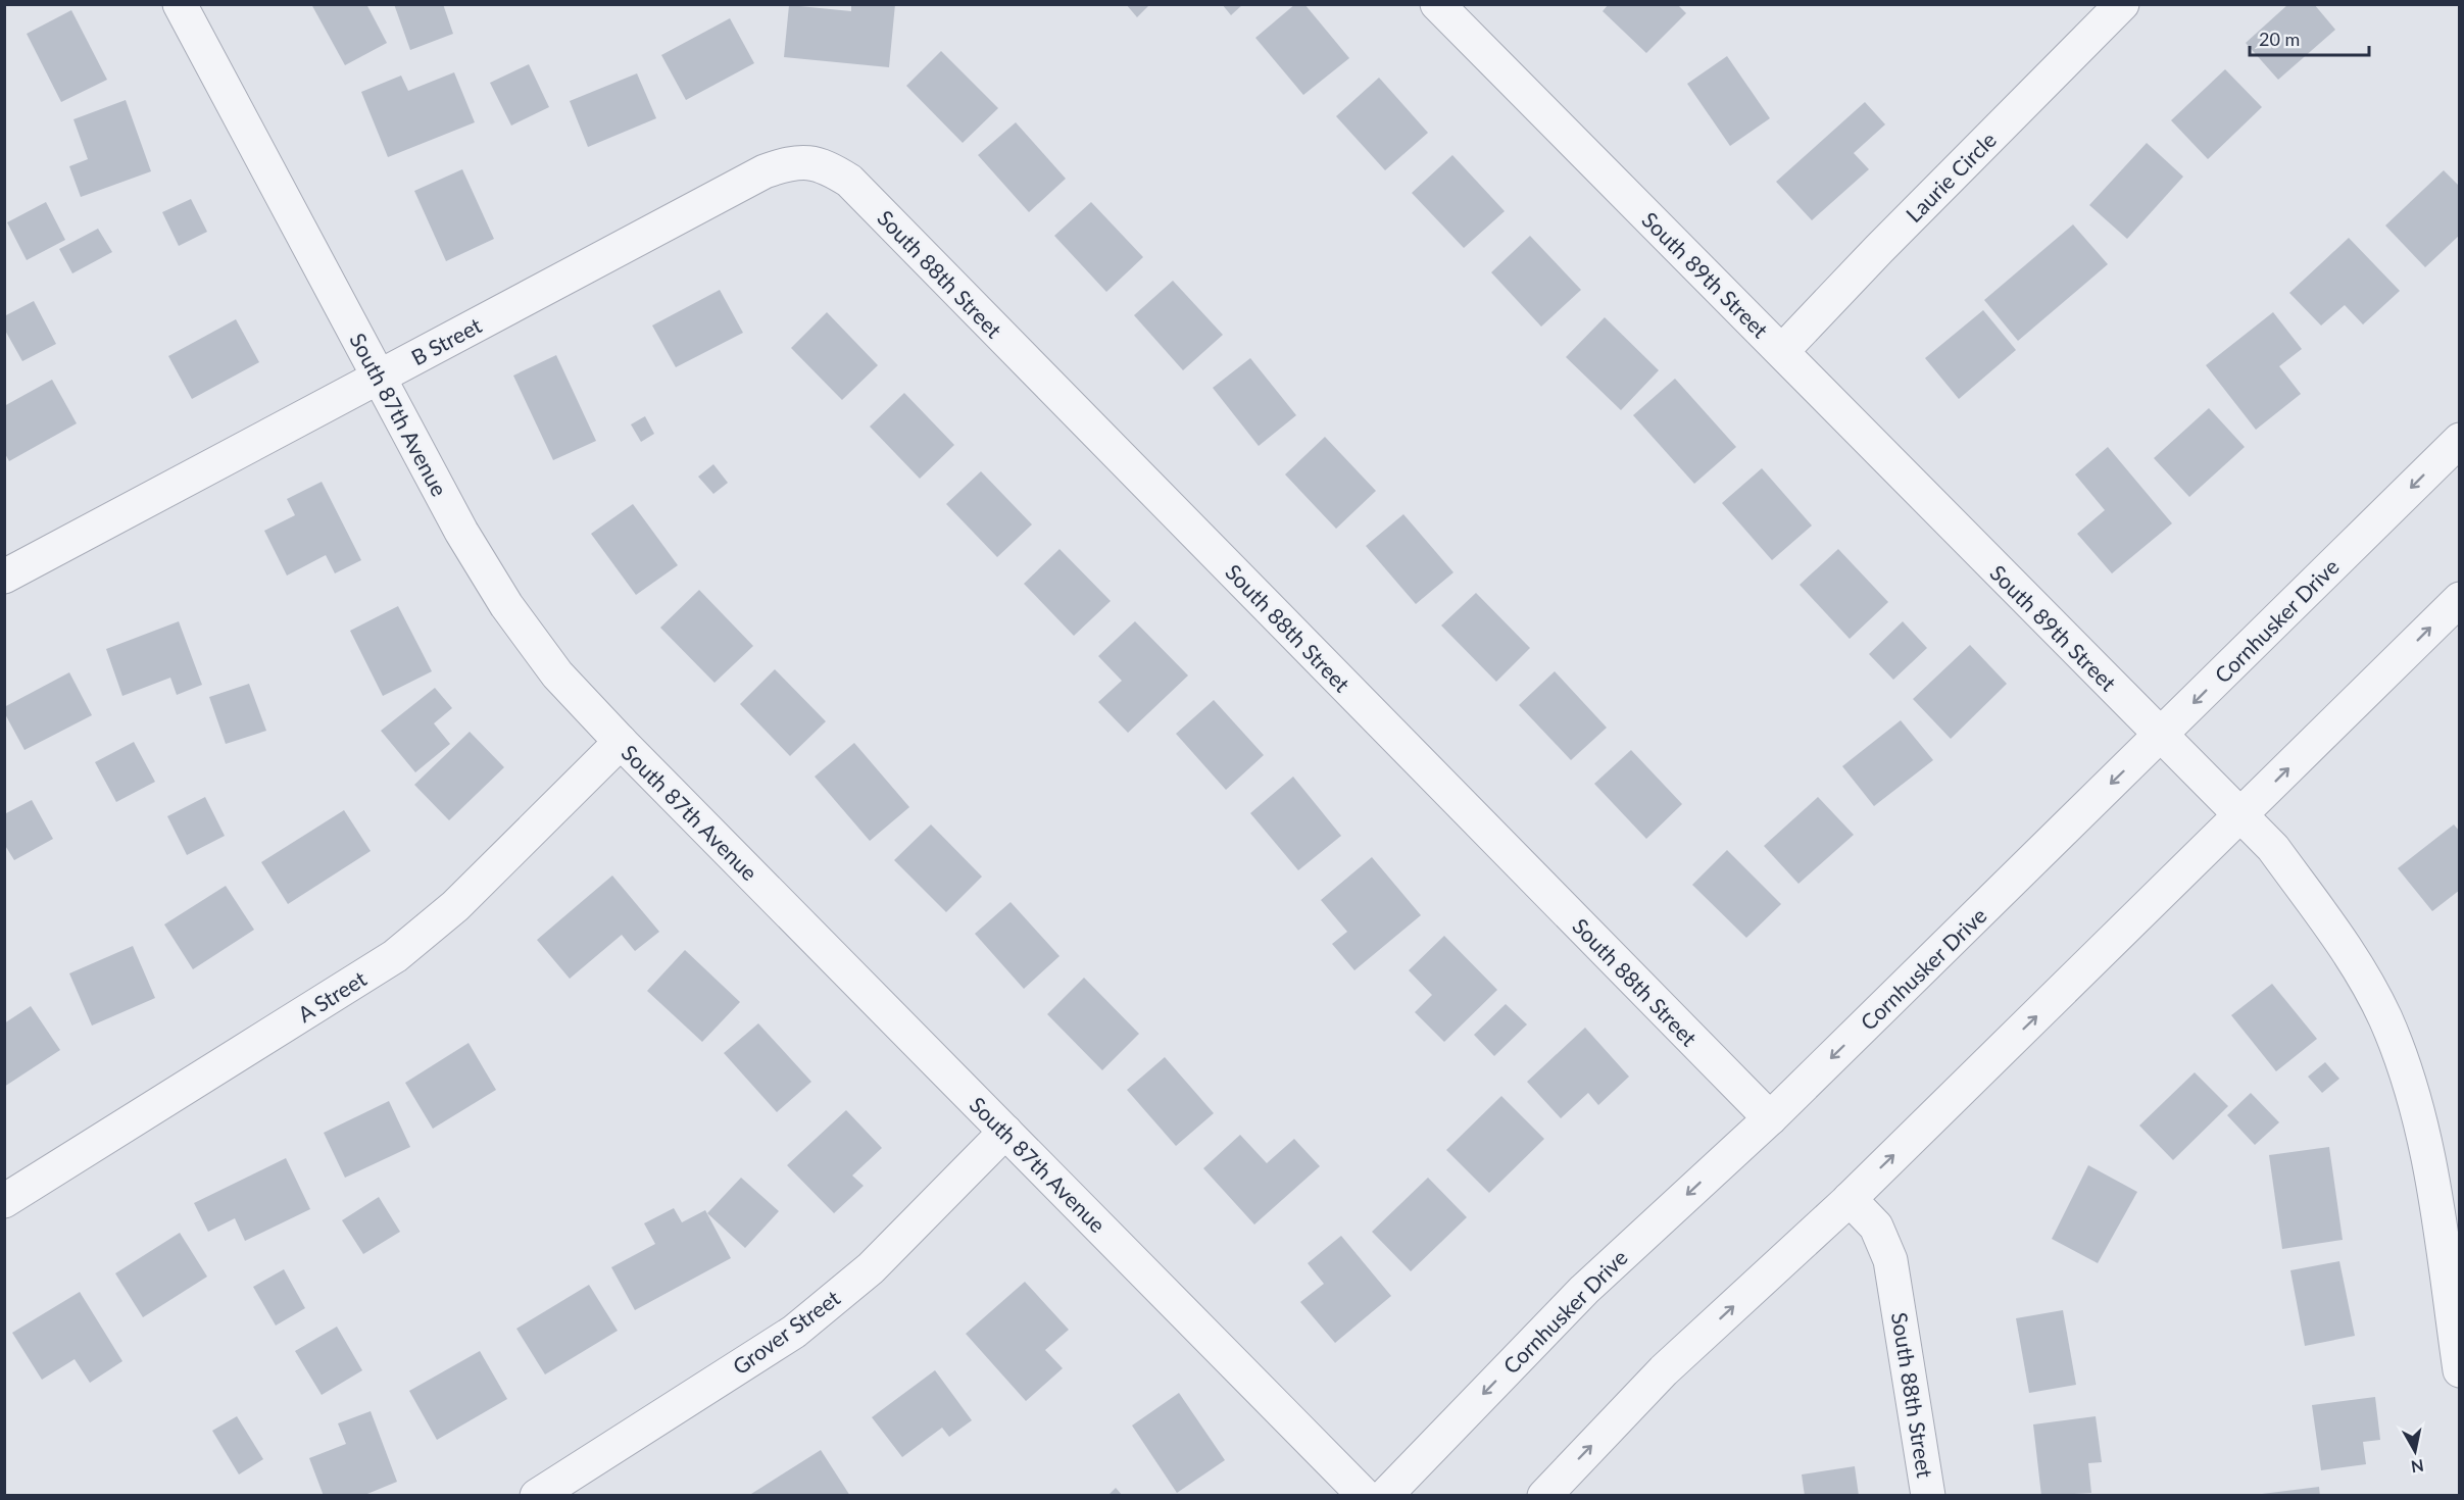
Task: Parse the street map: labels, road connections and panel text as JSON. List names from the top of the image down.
{
  "streets": {
    "street": [
      "Laurie Circle",
      "South 88th Street",
      "South 89th Street",
      "B Street",
      "South 87th Avenue",
      "Cornhusker Drive",
      "A Street",
      "Grover Street"
    ]
  },
  "crossings": [
    ["Laurie Circle", "South 89th Street"],
    ["South 88th Street", "B Street"],
    ["South 88th Street", "Cornhusker Drive"],
    ["South 89th Street", "Cornhusker Drive"],
    ["B Street", "South 87th Avenue"],
    ["South 87th Avenue", "A Street"],
    ["South 87th Avenue", "Grover Street"]
  ],
  "scale_bar": "20 m",
  "north": "bottom"
}
